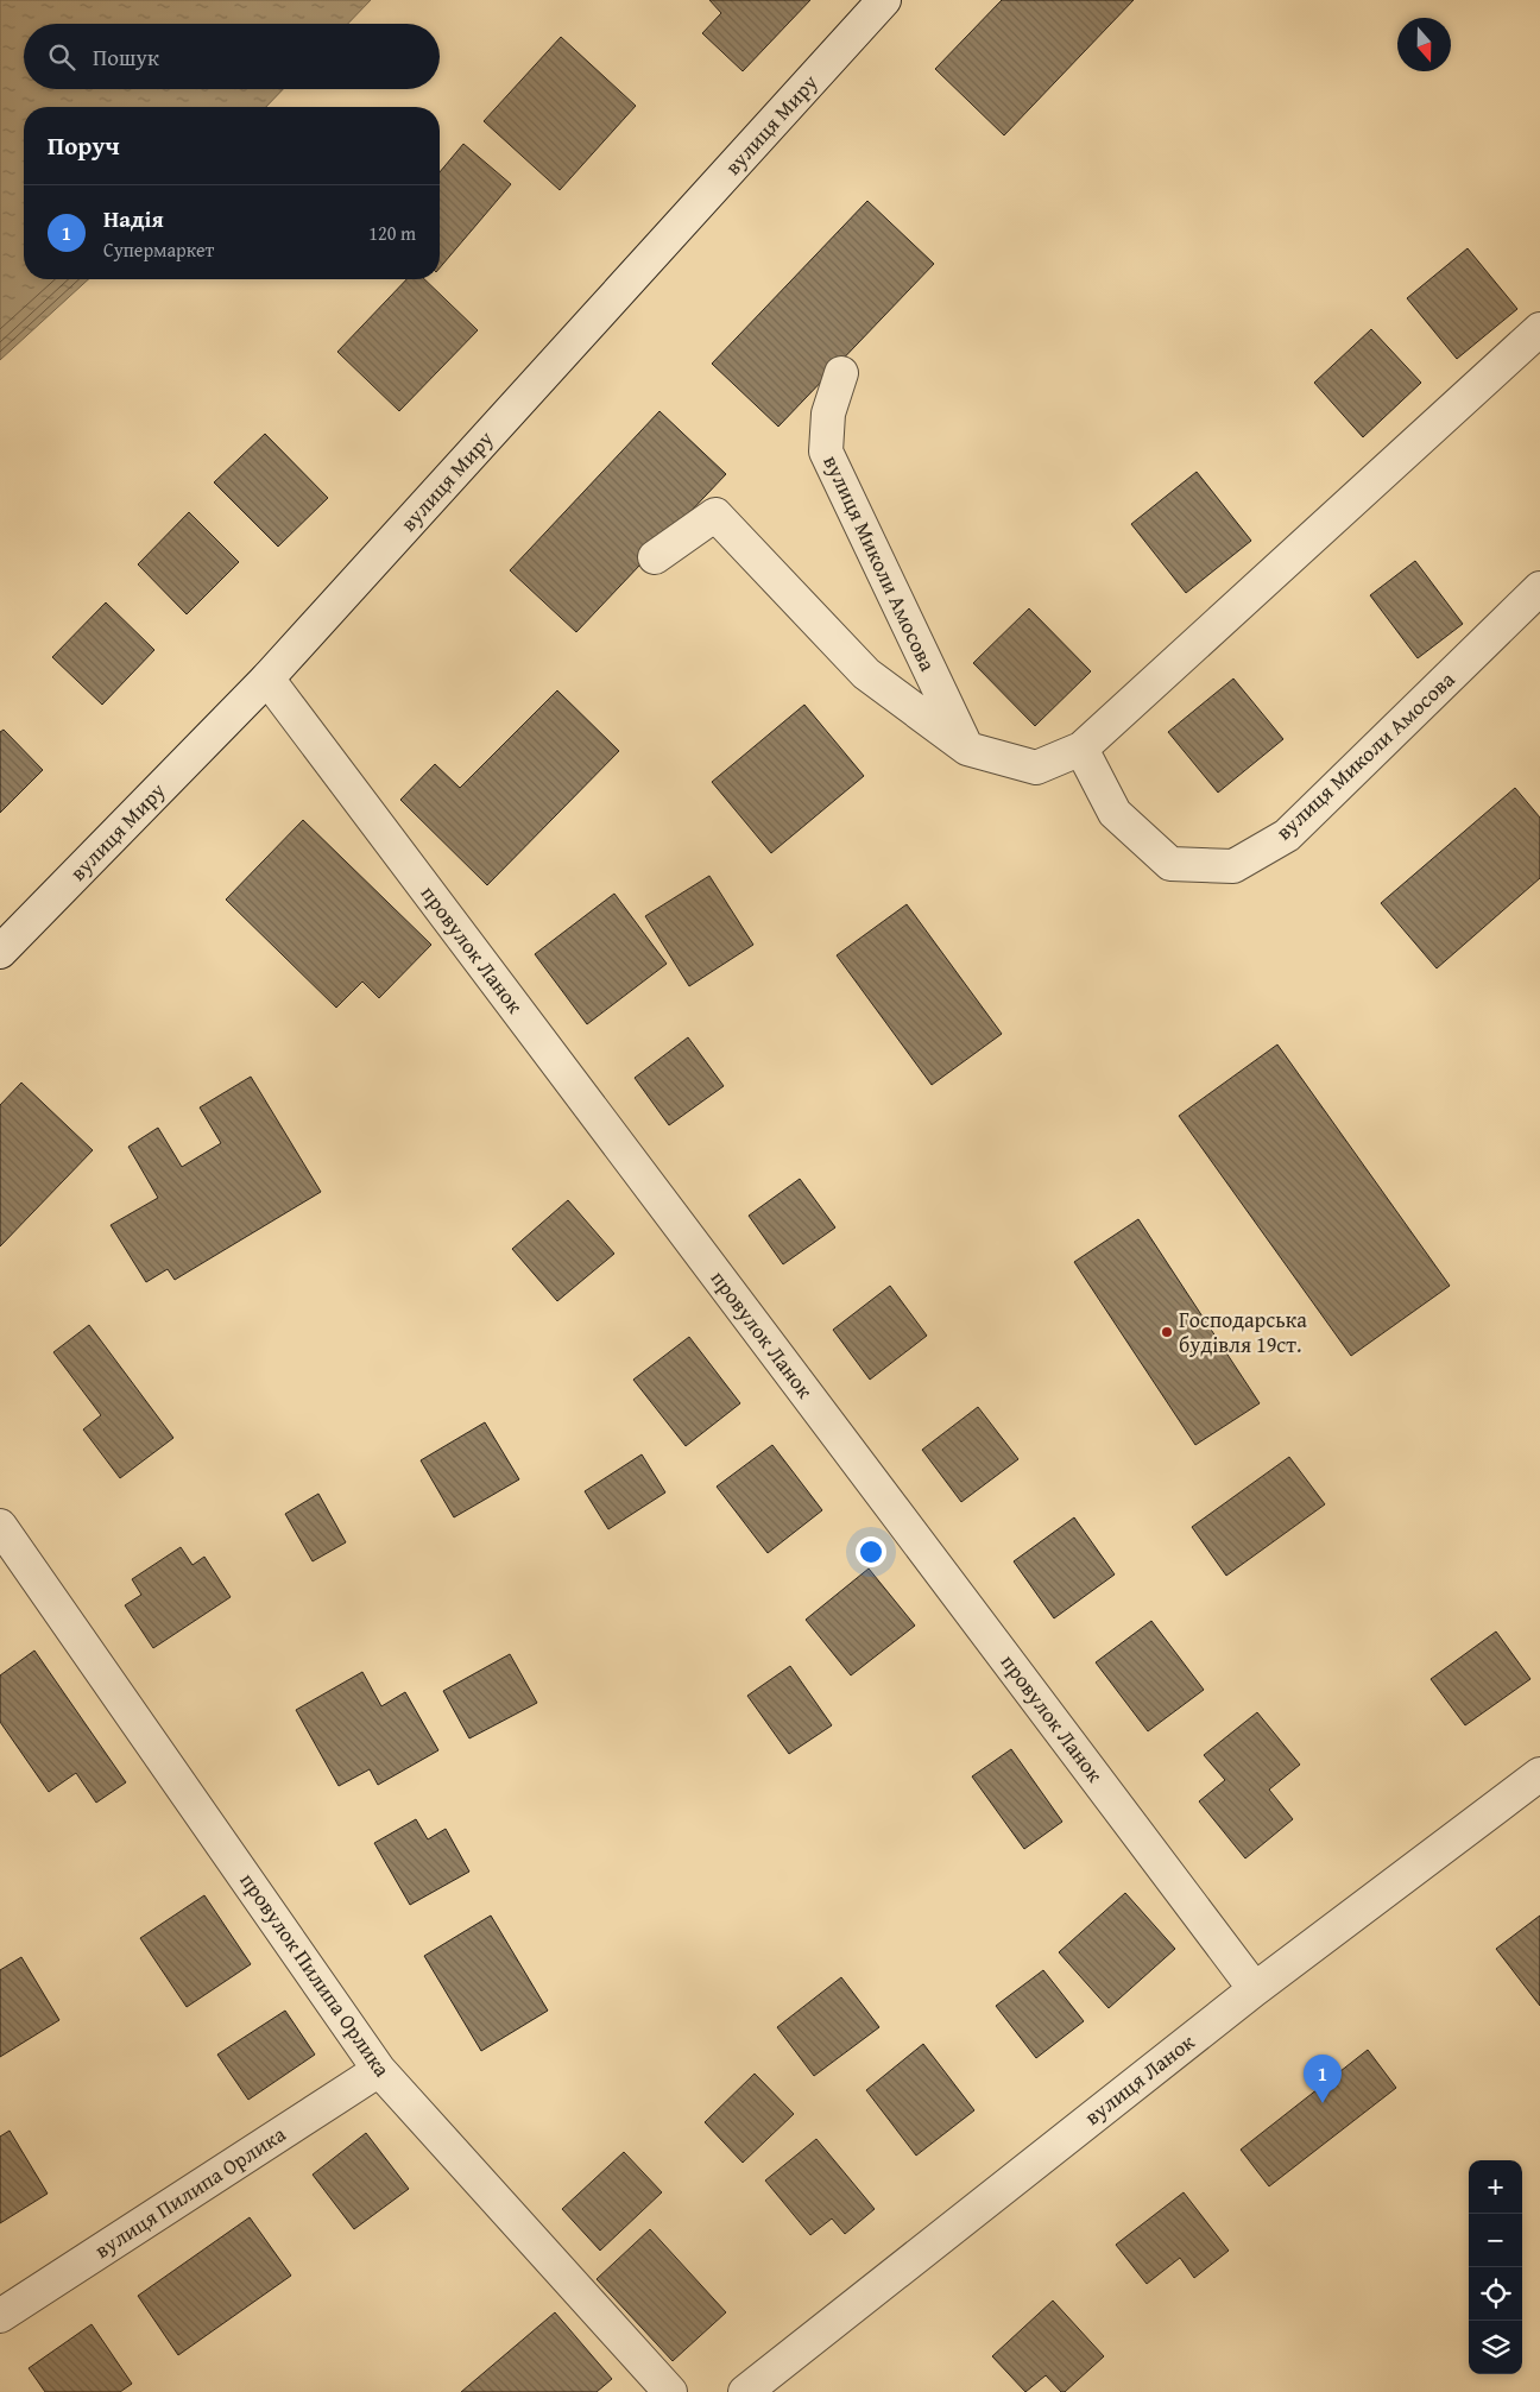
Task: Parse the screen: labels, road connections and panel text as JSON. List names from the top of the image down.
{
  "streets": {
    "street": [
      "вулиця Миру",
      "вулиця Миколи Амосова",
      "провулок Ланок",
      "провулок Пилипа Орлика",
      "вулиця Ланок",
      "вулиця Пилипа Орлика"
    ]
  },
  "crossings": [
    ["вулиця Миру", "провулок Ланок"],
    ["провулок Ланок", "вулиця Ланок"],
    ["провулок Пилипа Орлика", "вулиця Пилипа Орлика"]
  ],
  "places": ["Господарська будівля 19ст."],
  "north": "bottom",
  "page": {
    "search": "Пошук",
    "heading": "Поруч",
    "list": [
      {
        "mark": "1",
        "name": "Надія",
        "note": "Супермаркет",
        "value": "120 m"
      }
    ],
    "pins": "1",
    "map_buttons": ["+", "−"]
  }
}
